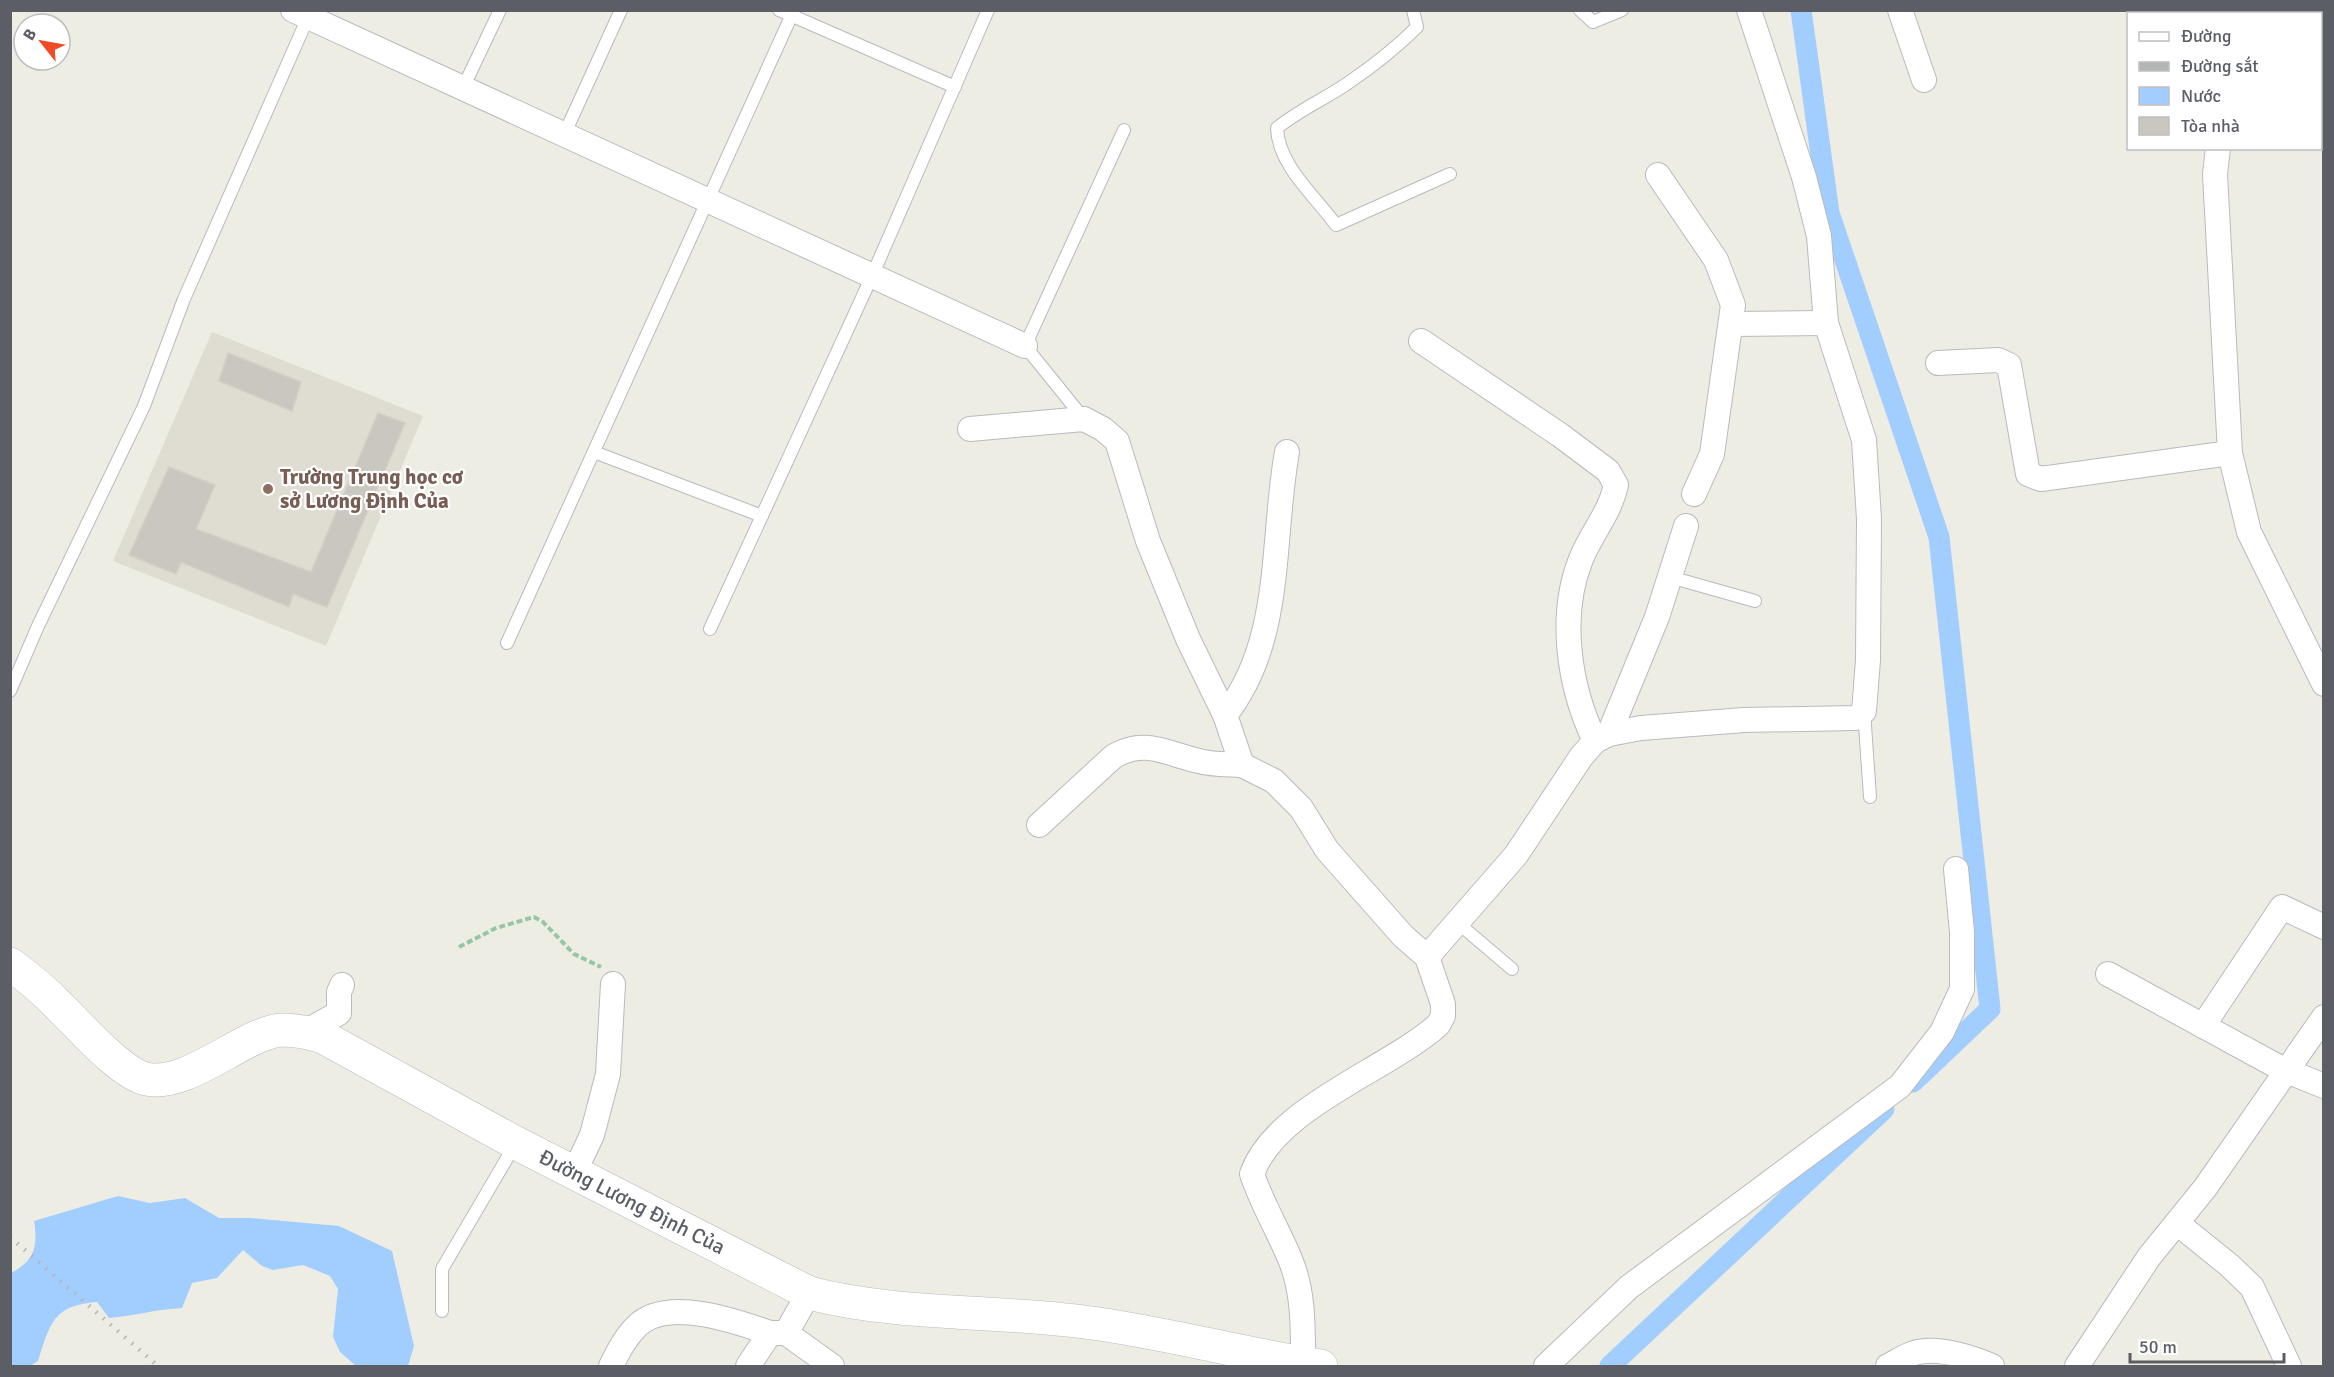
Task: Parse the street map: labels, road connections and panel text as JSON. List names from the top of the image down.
{
  "streets": {
    "street": ["Đường Lương Định Của"]
  },
  "places": ["Trường Trung học cơ sở Lương Định Của"],
  "legend": [
    "Đường",
    "Đường sắt",
    "Nước",
    "Tòa nhà"
  ],
  "scale_bar": "50 m",
  "north": "top left"
}
